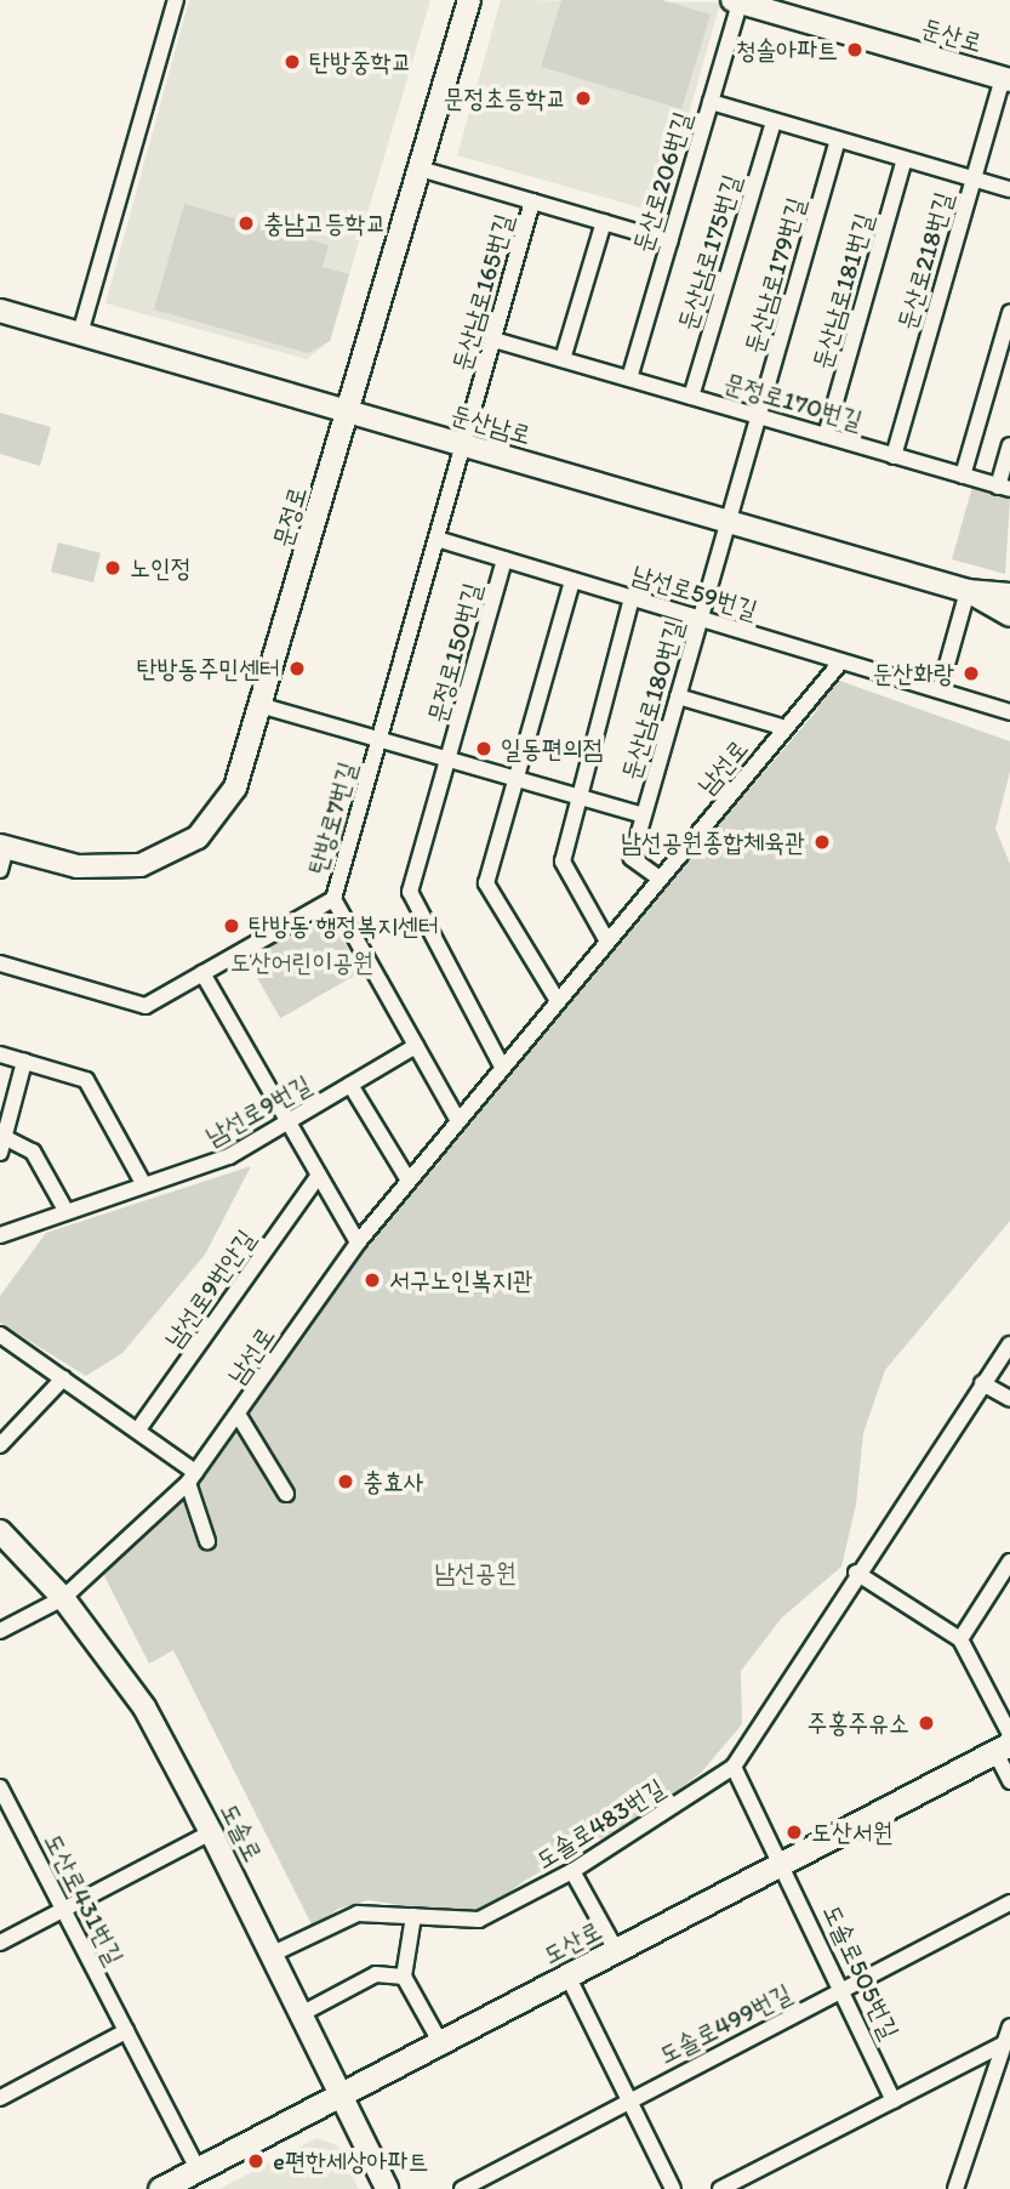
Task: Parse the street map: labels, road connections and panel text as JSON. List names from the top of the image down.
{
  "streets": {
    "main road": [
      "둔산로",
      "둔산남로",
      "문정로",
      "도솔로",
      "도산로"
    ],
    "street": [
      "둔산로206번길",
      "둔산남로175번길",
      "둔산로218번길",
      "둔산남로179번길",
      "둔산남로181번길",
      "둔산남로165번길",
      "문정로170번길",
      "남선로59번길",
      "문정로150번길",
      "둔산남로180번길",
      "남선로",
      "탄방로7번길",
      "남선로9번길",
      "남선로9번안길",
      "도솔로483번길",
      "도산로431번길",
      "도솔로505번길",
      "도솔로499번길"
    ]
  },
  "crossings": [
    ["둔산로", "둔산로206번길"],
    ["둔산로", "둔산로218번길"],
    ["둔산로206번길", "문정로170번길"],
    ["둔산남로175번길", "문정로170번길"],
    ["둔산로218번길", "문정로170번길"],
    ["둔산남로179번길", "문정로170번길"],
    ["둔산남로179번길", "둔산남로"],
    ["둔산남로179번길", "둔산남로180번길"],
    ["둔산남로181번길", "문정로170번길"],
    ["둔산남로165번길", "문정로170번길"],
    ["둔산남로165번길", "둔산남로"],
    ["둔산남로165번길", "탄방로7번길"],
    ["둔산남로", "문정로"],
    ["둔산남로", "둔산남로180번길"],
    ["둔산남로", "탄방로7번길"],
    ["문정로", "문정로150번길"],
    ["남선로59번길", "문정로150번길"],
    ["남선로59번길", "둔산남로180번길"],
    ["남선로59번길", "남선로"],
    ["남선로59번길", "탄방로7번길"],
    ["문정로150번길", "둔산남로180번길"],
    ["문정로150번길", "탄방로7번길"],
    ["둔산남로180번길", "남선로"],
    ["남선로", "도솔로"],
    ["도솔로483번길", "도솔로"],
    ["도솔로483번길", "도솔로505번길"],
    ["도솔로", "도산로"],
    ["도산로431번길", "도산로"],
    ["도산로", "도솔로505번길"],
    ["도솔로505번길", "도솔로499번길"]
  ],
  "parks": ["도산어린이공원", "남선공원"],
  "places": [
    "청솔아파트",
    "탄방중학교",
    "문정초등학교",
    "충남고등학교",
    "노인정",
    "탄방동주민센터",
    "둔산화랑",
    "일동편의점",
    "남선공원종합체육관",
    "탄방동 행정복지센터",
    "서구노인복지관",
    "충효사",
    "주홍주유소",
    "도산서원",
    "e편한세상아파트"
  ]
}
